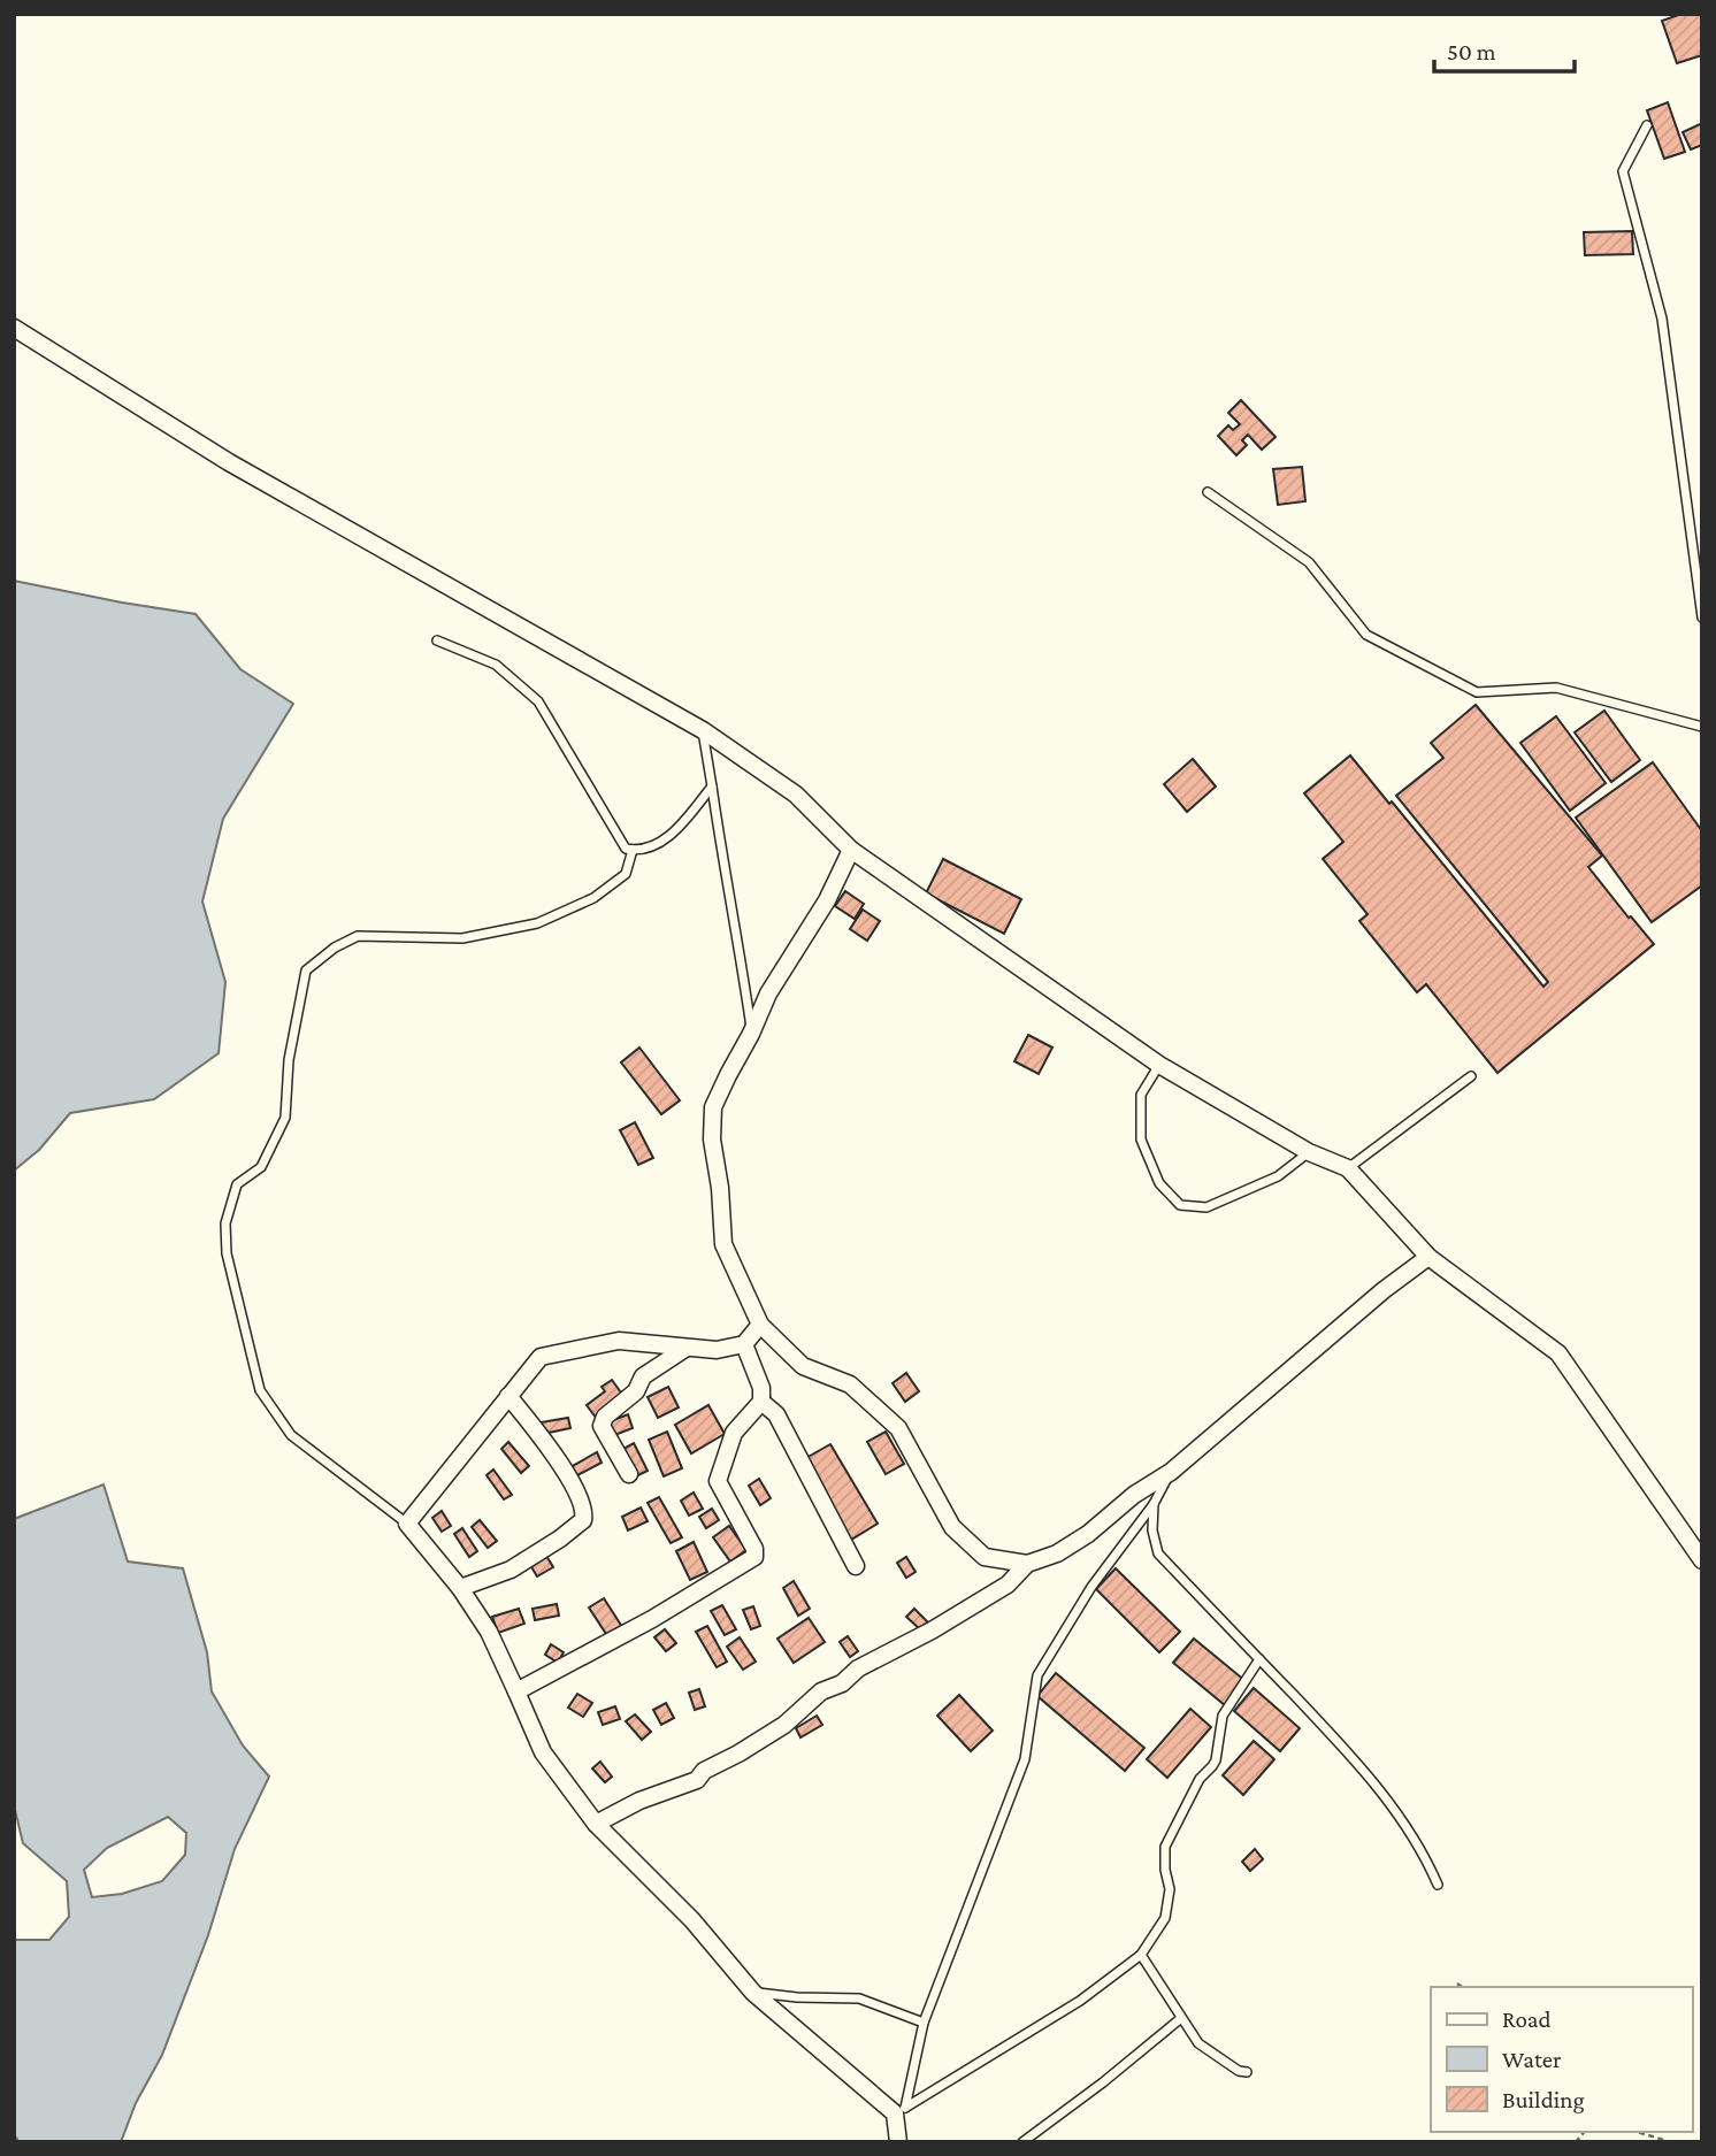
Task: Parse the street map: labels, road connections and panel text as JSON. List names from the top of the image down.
{
  "legend": ["Road", "Water", "Building"],
  "scale_bar": "50 m"
}
